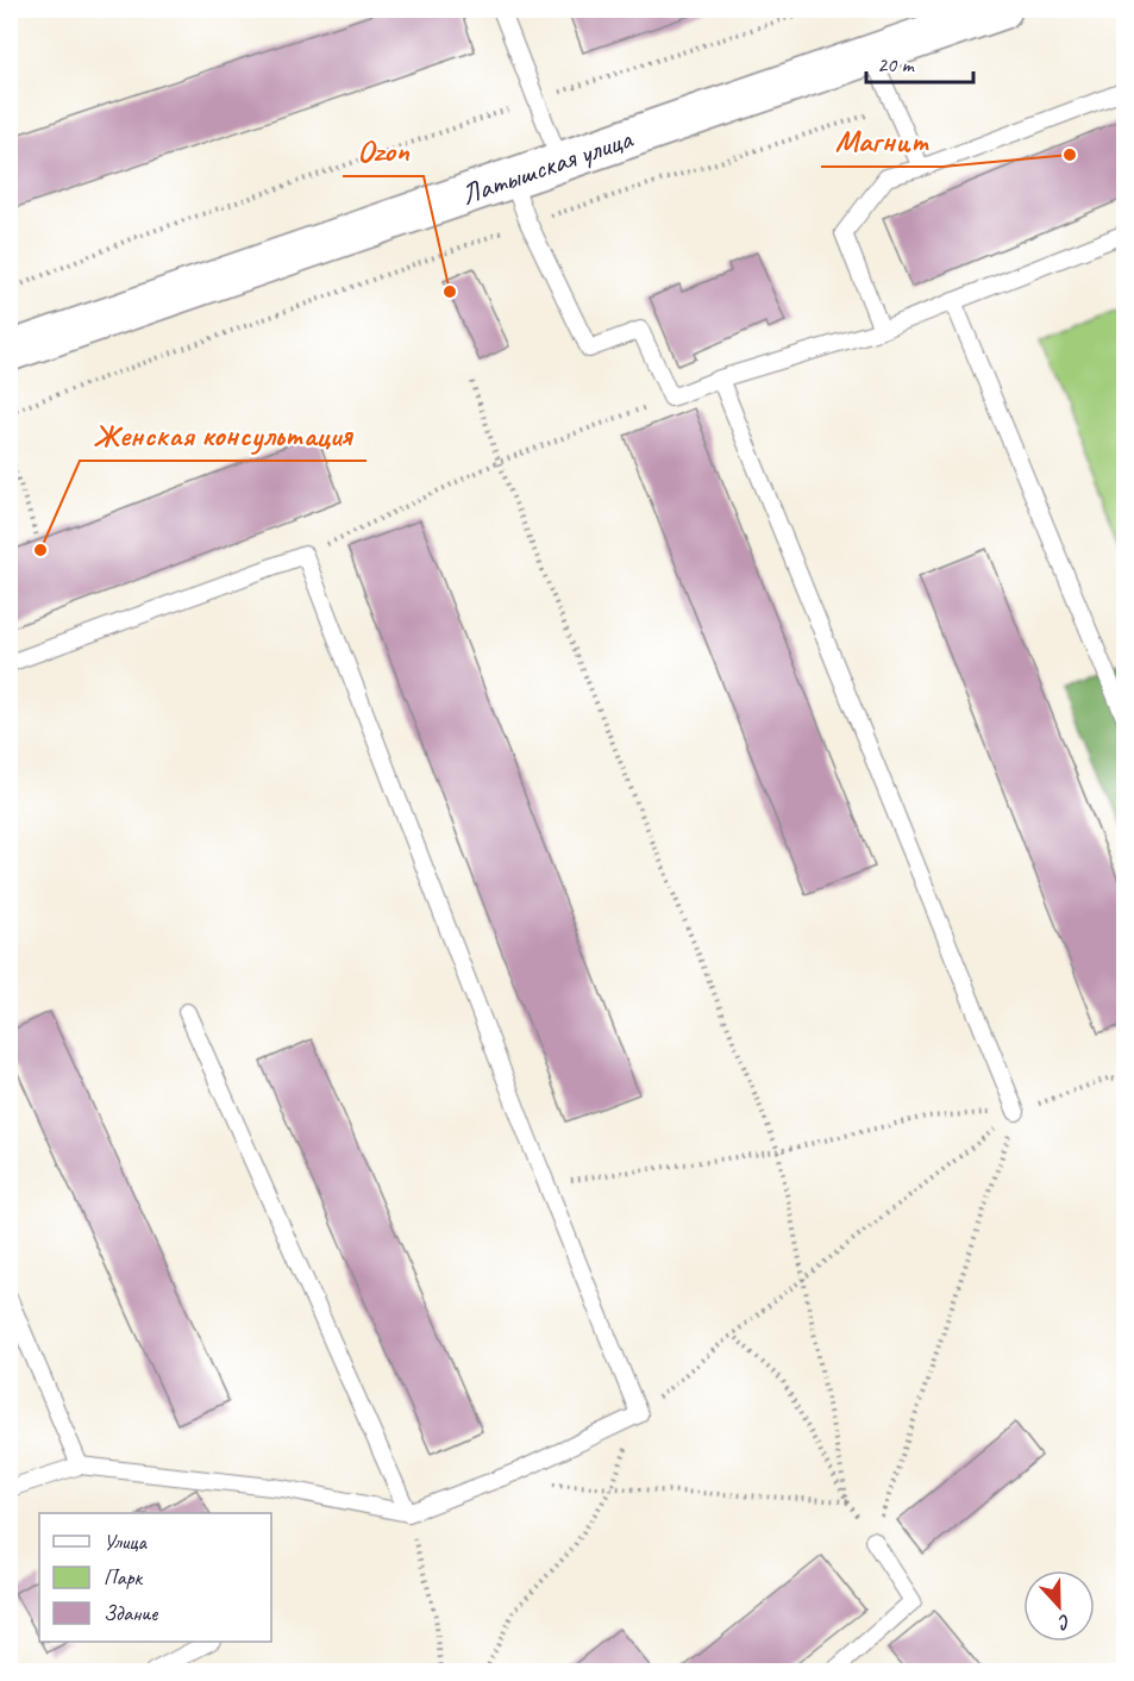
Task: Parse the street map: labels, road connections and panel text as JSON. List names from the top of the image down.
{
  "streets": {
    "street": ["Латышская улица"]
  },
  "places": ["Магнит", "Ozon", "Женская консультация"],
  "legend": ["Улица", "Парк", "Здание"],
  "scale_bar": "20 m",
  "north": "bottom"
}
